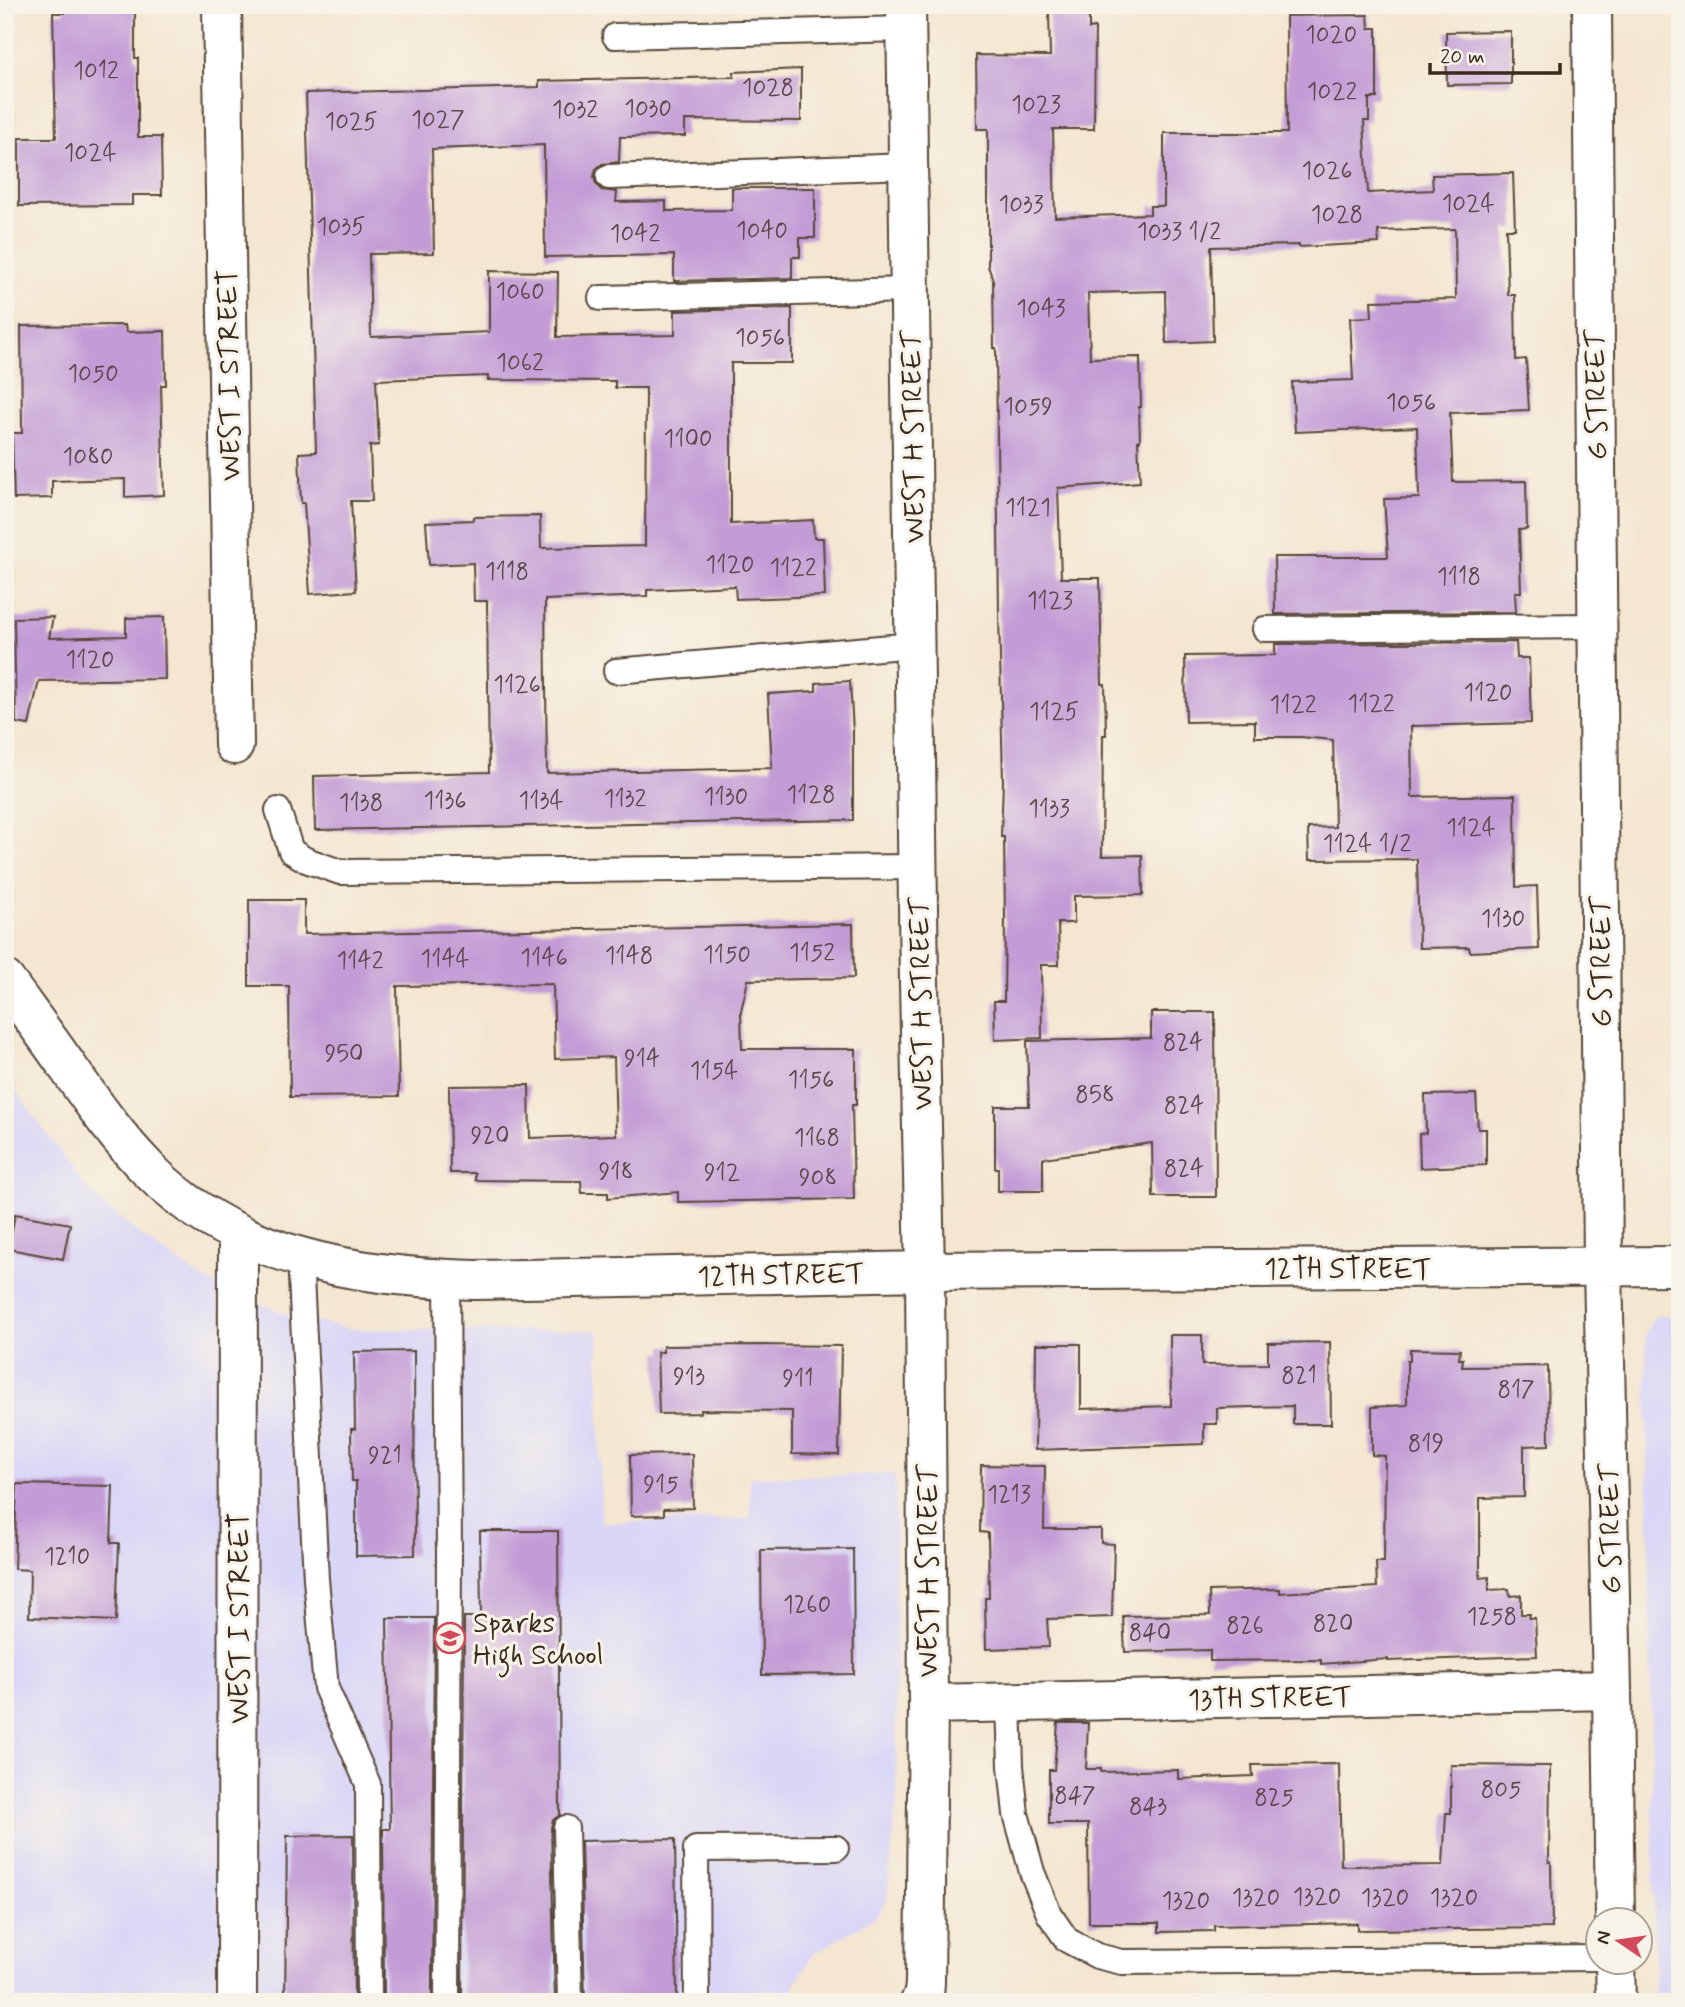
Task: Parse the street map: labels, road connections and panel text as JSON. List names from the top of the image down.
{
  "streets": {
    "street": [
      "WEST I STREET",
      "G STREET",
      "WEST H STREET",
      "12TH STREET",
      "13TH STREET"
    ]
  },
  "crossings": [
    ["WEST I STREET", "12TH STREET"],
    ["G STREET", "12TH STREET"],
    ["G STREET", "13TH STREET"],
    ["WEST H STREET", "12TH STREET"],
    ["WEST H STREET", "13TH STREET"]
  ],
  "places": {
    "school or university": ["Sparks High School"]
  },
  "house_numbers": [
    "1020",
    "1012",
    "1028",
    "1022",
    "1023",
    "1030",
    "1032",
    "1027",
    "1025",
    "1024",
    "1026",
    "1024",
    "1033",
    "1028",
    "1035",
    "1040",
    "1033 1/2",
    "1042",
    "1060",
    "1043",
    "1056",
    "1062",
    "1050",
    "1056",
    "1059",
    "1100",
    "1080",
    "1121",
    "1120",
    "1122",
    "1118",
    "1118",
    "1123",
    "1120",
    "1126",
    "1120",
    "1122",
    "1122",
    "1125",
    "1128",
    "1130",
    "1132",
    "1136",
    "1134",
    "1138",
    "1133",
    "1124",
    "1124 1/2",
    "1130",
    "1152",
    "1150",
    "1148",
    "1146",
    "1144",
    "1142",
    "824",
    "950",
    "914",
    "1154",
    "1156",
    "858",
    "824",
    "920",
    "1168",
    "824",
    "918",
    "912",
    "908",
    "821",
    "913",
    "911",
    "817",
    "819",
    "921",
    "915",
    "1213",
    "1210",
    "1260",
    "1258",
    "820",
    "826",
    "840",
    "805",
    "847",
    "825",
    "843",
    "1320",
    "1320",
    "1320",
    "1320",
    "1320"
  ],
  "scale_bar": "20 m",
  "north": "left"
}
